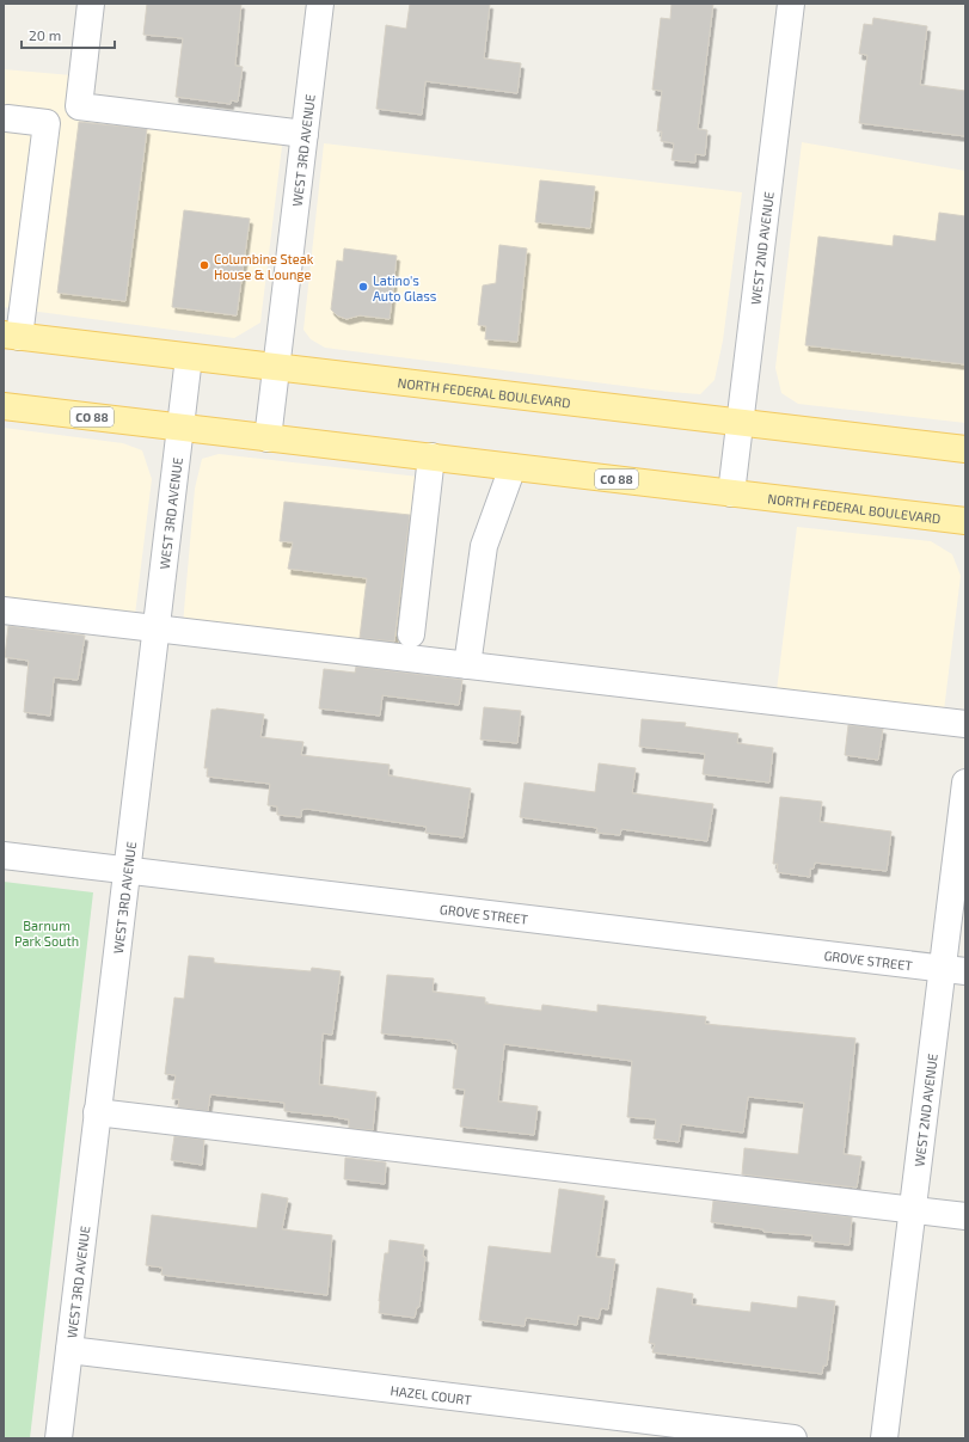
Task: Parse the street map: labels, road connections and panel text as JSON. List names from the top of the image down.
{
  "streets": {
    "main road": ["NORTH FEDERAL BOULEVARD", "CO 88"],
    "street": [
      "WEST 3RD AVENUE",
      "WEST 2ND AVENUE",
      "GROVE STREET",
      "HAZEL COURT"
    ]
  },
  "crossings": [
    ["WEST 3RD AVENUE", "NORTH FEDERAL BOULEVARD"],
    ["WEST 3RD AVENUE", "GROVE STREET"],
    ["WEST 3RD AVENUE", "HAZEL COURT"],
    ["WEST 2ND AVENUE", "NORTH FEDERAL BOULEVARD"],
    ["WEST 2ND AVENUE", "GROVE STREET"]
  ],
  "parks": ["Barnum Park South"],
  "places": ["Columbine Steak House & Lounge", "Latino's Auto Glass"],
  "scale_bar": "20 m"
}
